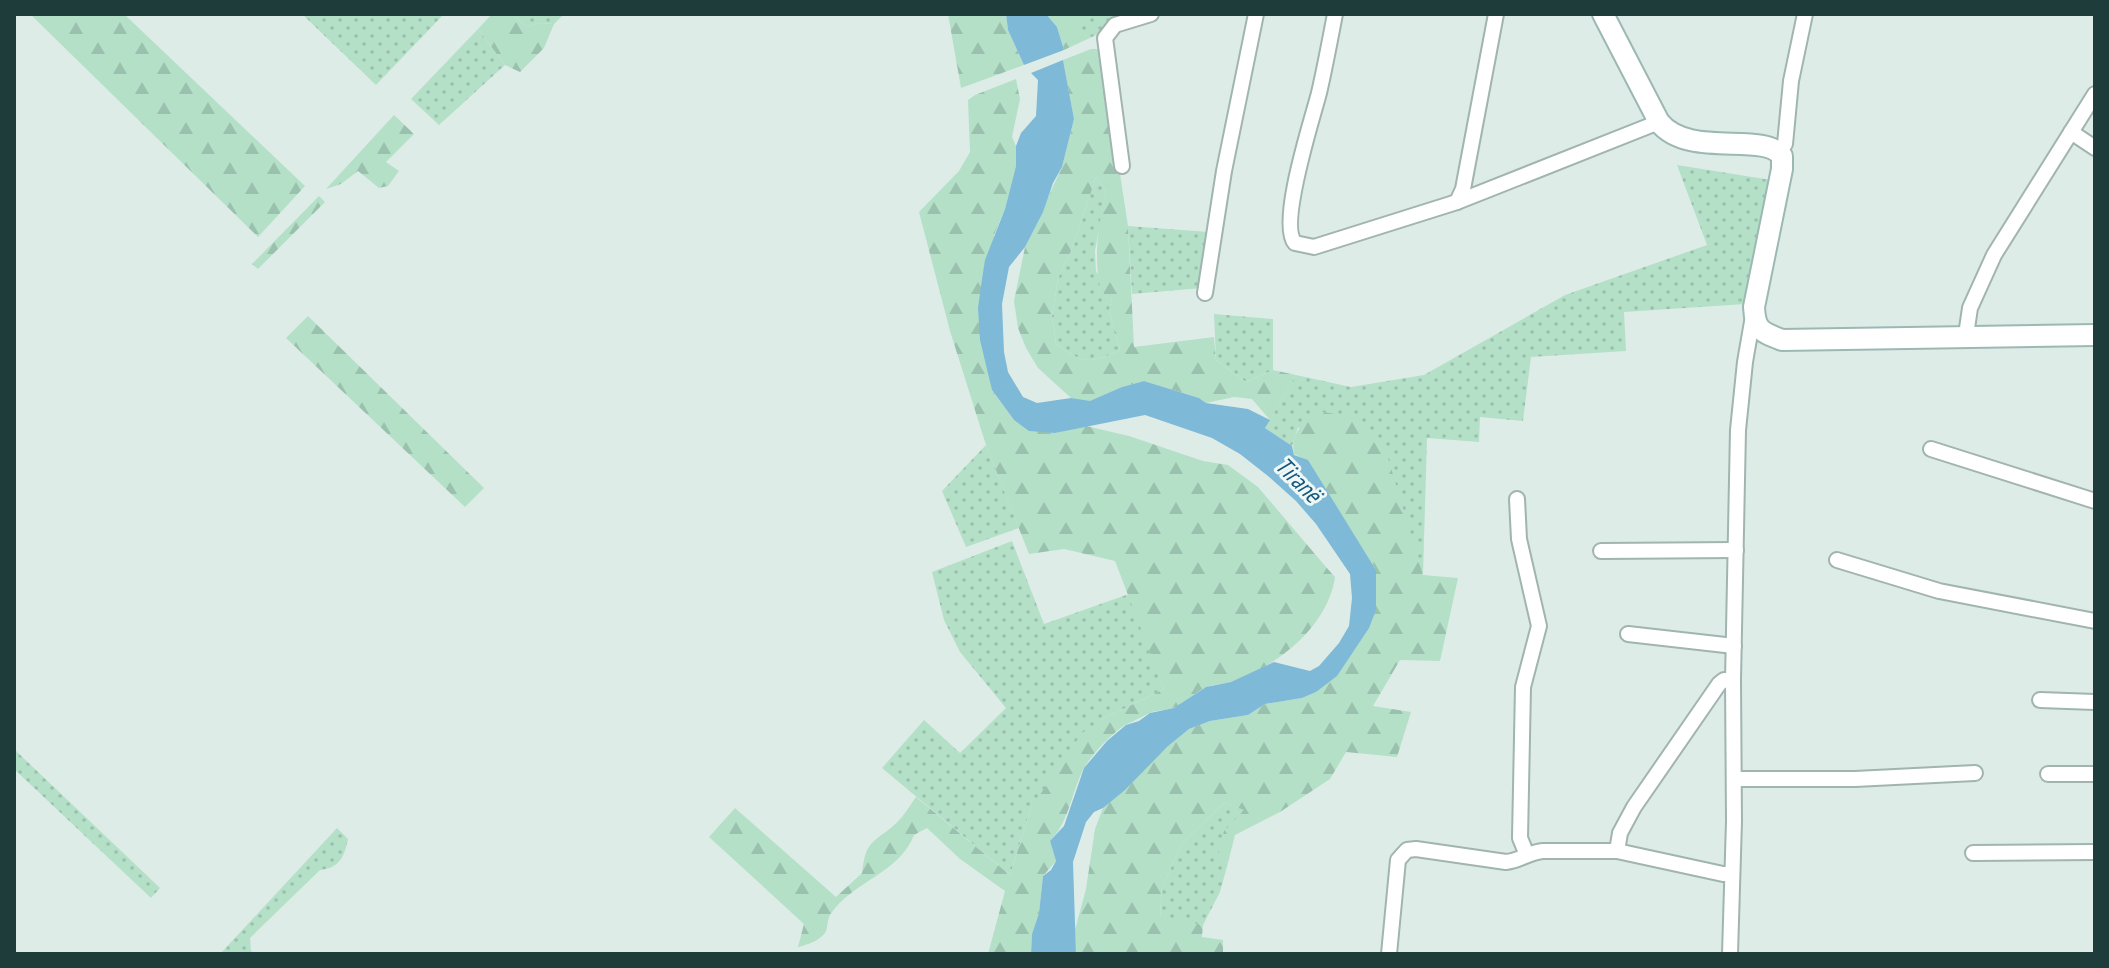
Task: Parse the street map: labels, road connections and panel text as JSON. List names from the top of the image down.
{
  "water": ["Tiranë"]
}
